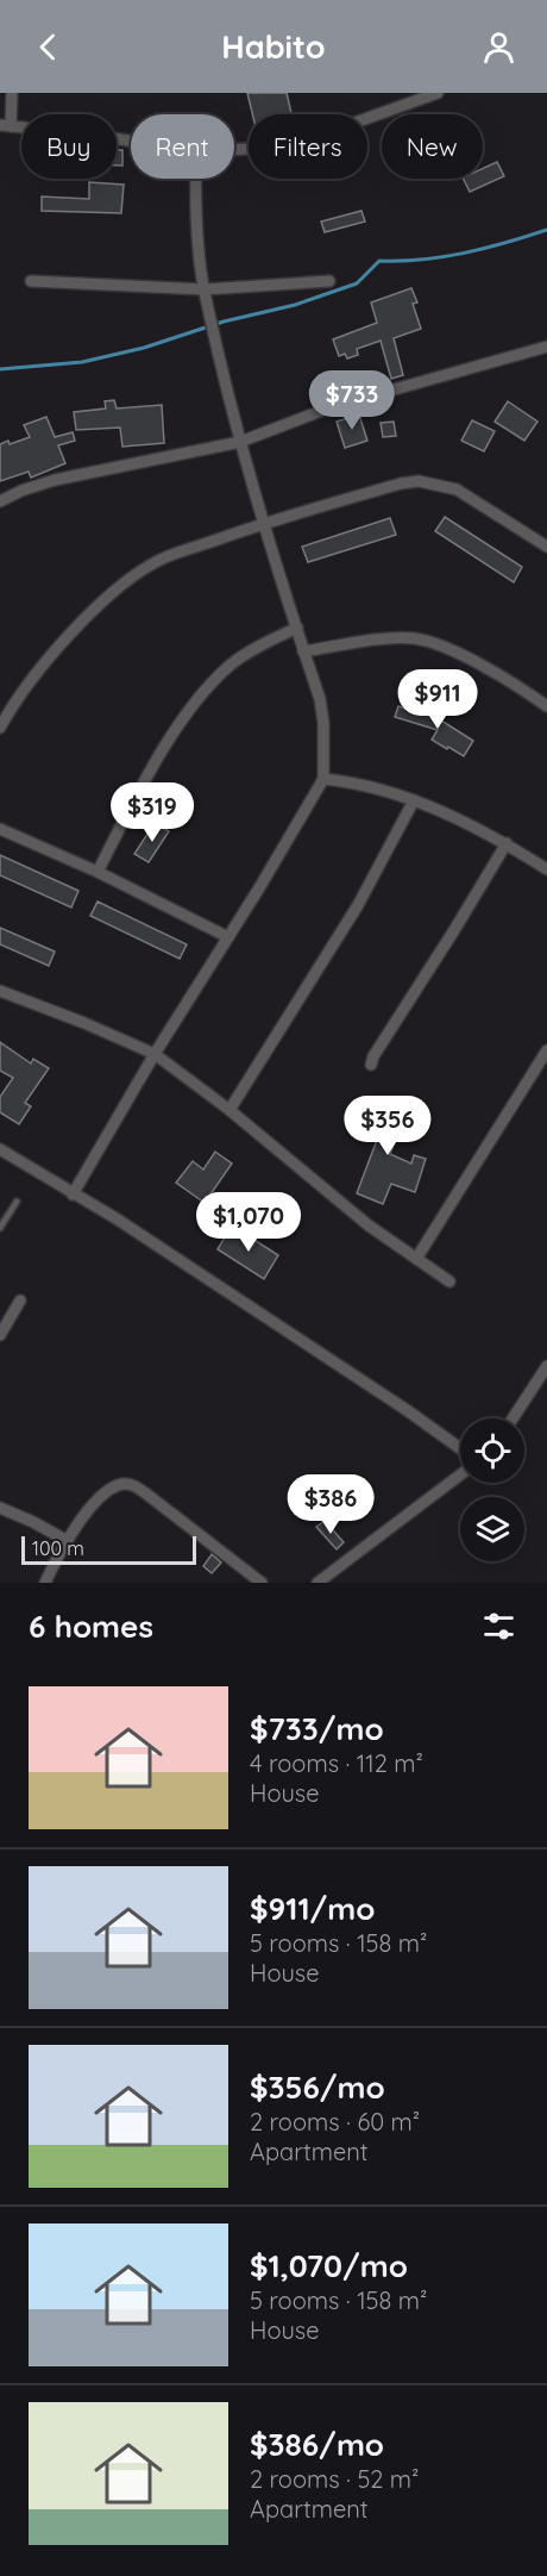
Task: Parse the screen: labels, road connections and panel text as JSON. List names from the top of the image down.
{
  "scale_bar": "100 m",
  "page": {
    "header": "Habito",
    "chip": [
      "Buy",
      "Rent",
      "Filters",
      "New"
    ],
    "price": [
      "$733",
      "$911",
      "$319",
      "$356",
      "$1,070",
      "$386"
    ],
    "scale": "100 m",
    "heading": "6 homes",
    "list": [
      {
        "name": "$733/mo",
        "note": "4 rooms · 112 m² · House"
      },
      {
        "name": "$911/mo",
        "note": "5 rooms · 158 m² · House"
      },
      {
        "name": "$356/mo",
        "note": "2 rooms · 60 m² · Apartment"
      },
      {
        "name": "$1,070/mo",
        "note": "5 rooms · 158 m² · House"
      },
      {
        "name": "$386/mo",
        "note": "2 rooms · 52 m² · Apartment"
      }
    ]
  }
}
